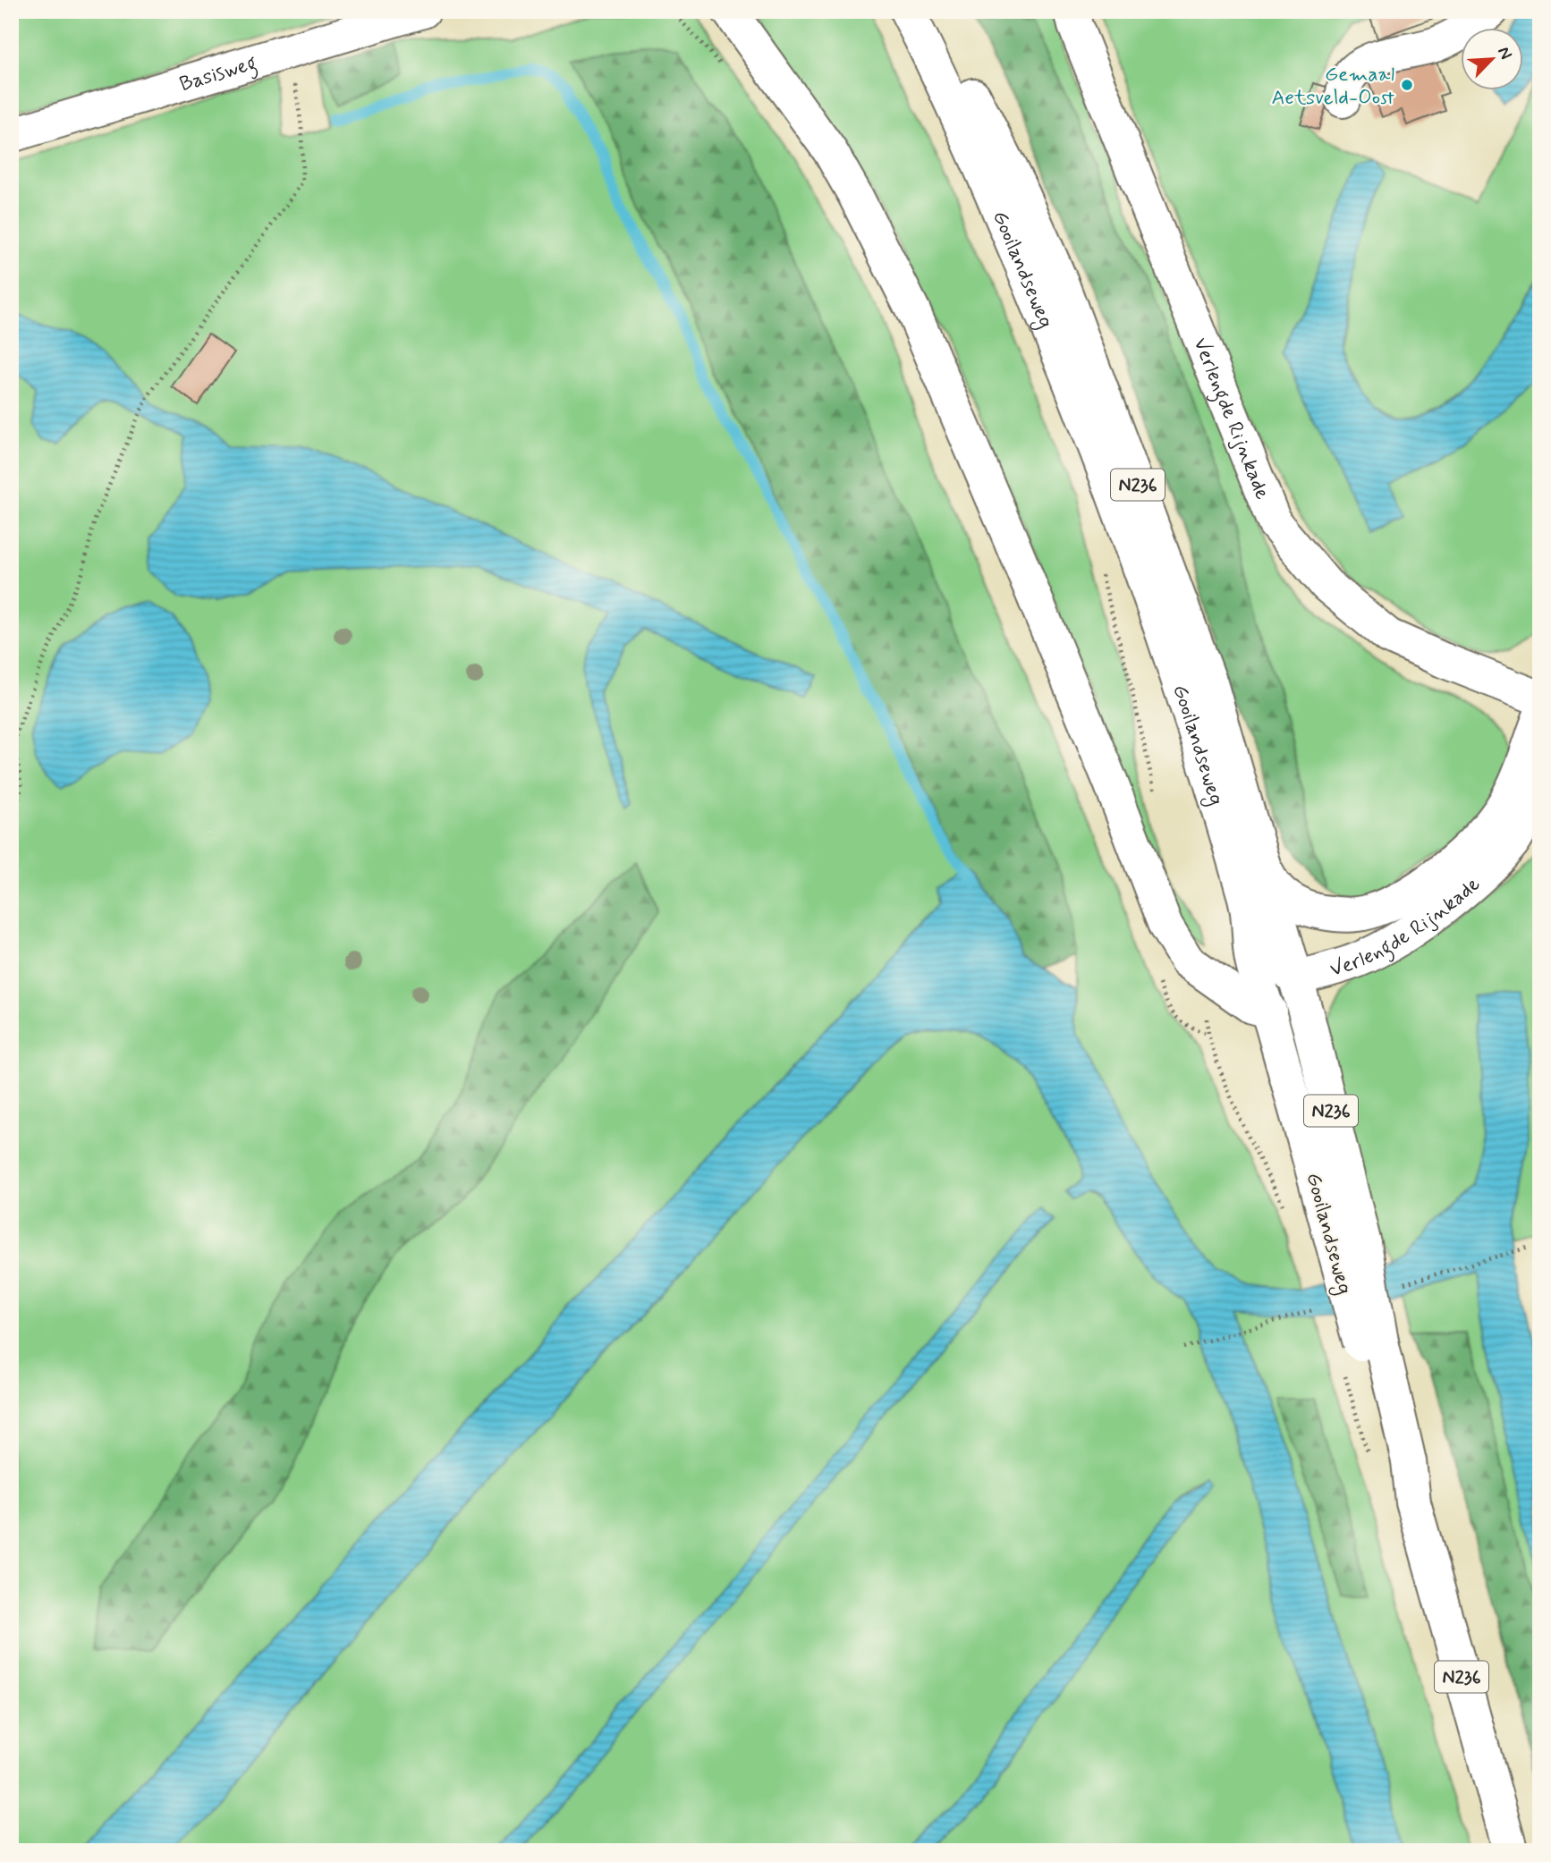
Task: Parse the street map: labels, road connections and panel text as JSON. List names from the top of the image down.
{
  "streets": {
    "street": [
      "Basisweg",
      "Gooilandseweg",
      "Verlengde Rijnkade",
      "N236"
    ]
  },
  "crossings": [
    ["Gooilandseweg", "Verlengde Rijnkade"]
  ],
  "places": ["Gemaal Aetsveld-Oost"],
  "north": "top right"
}
